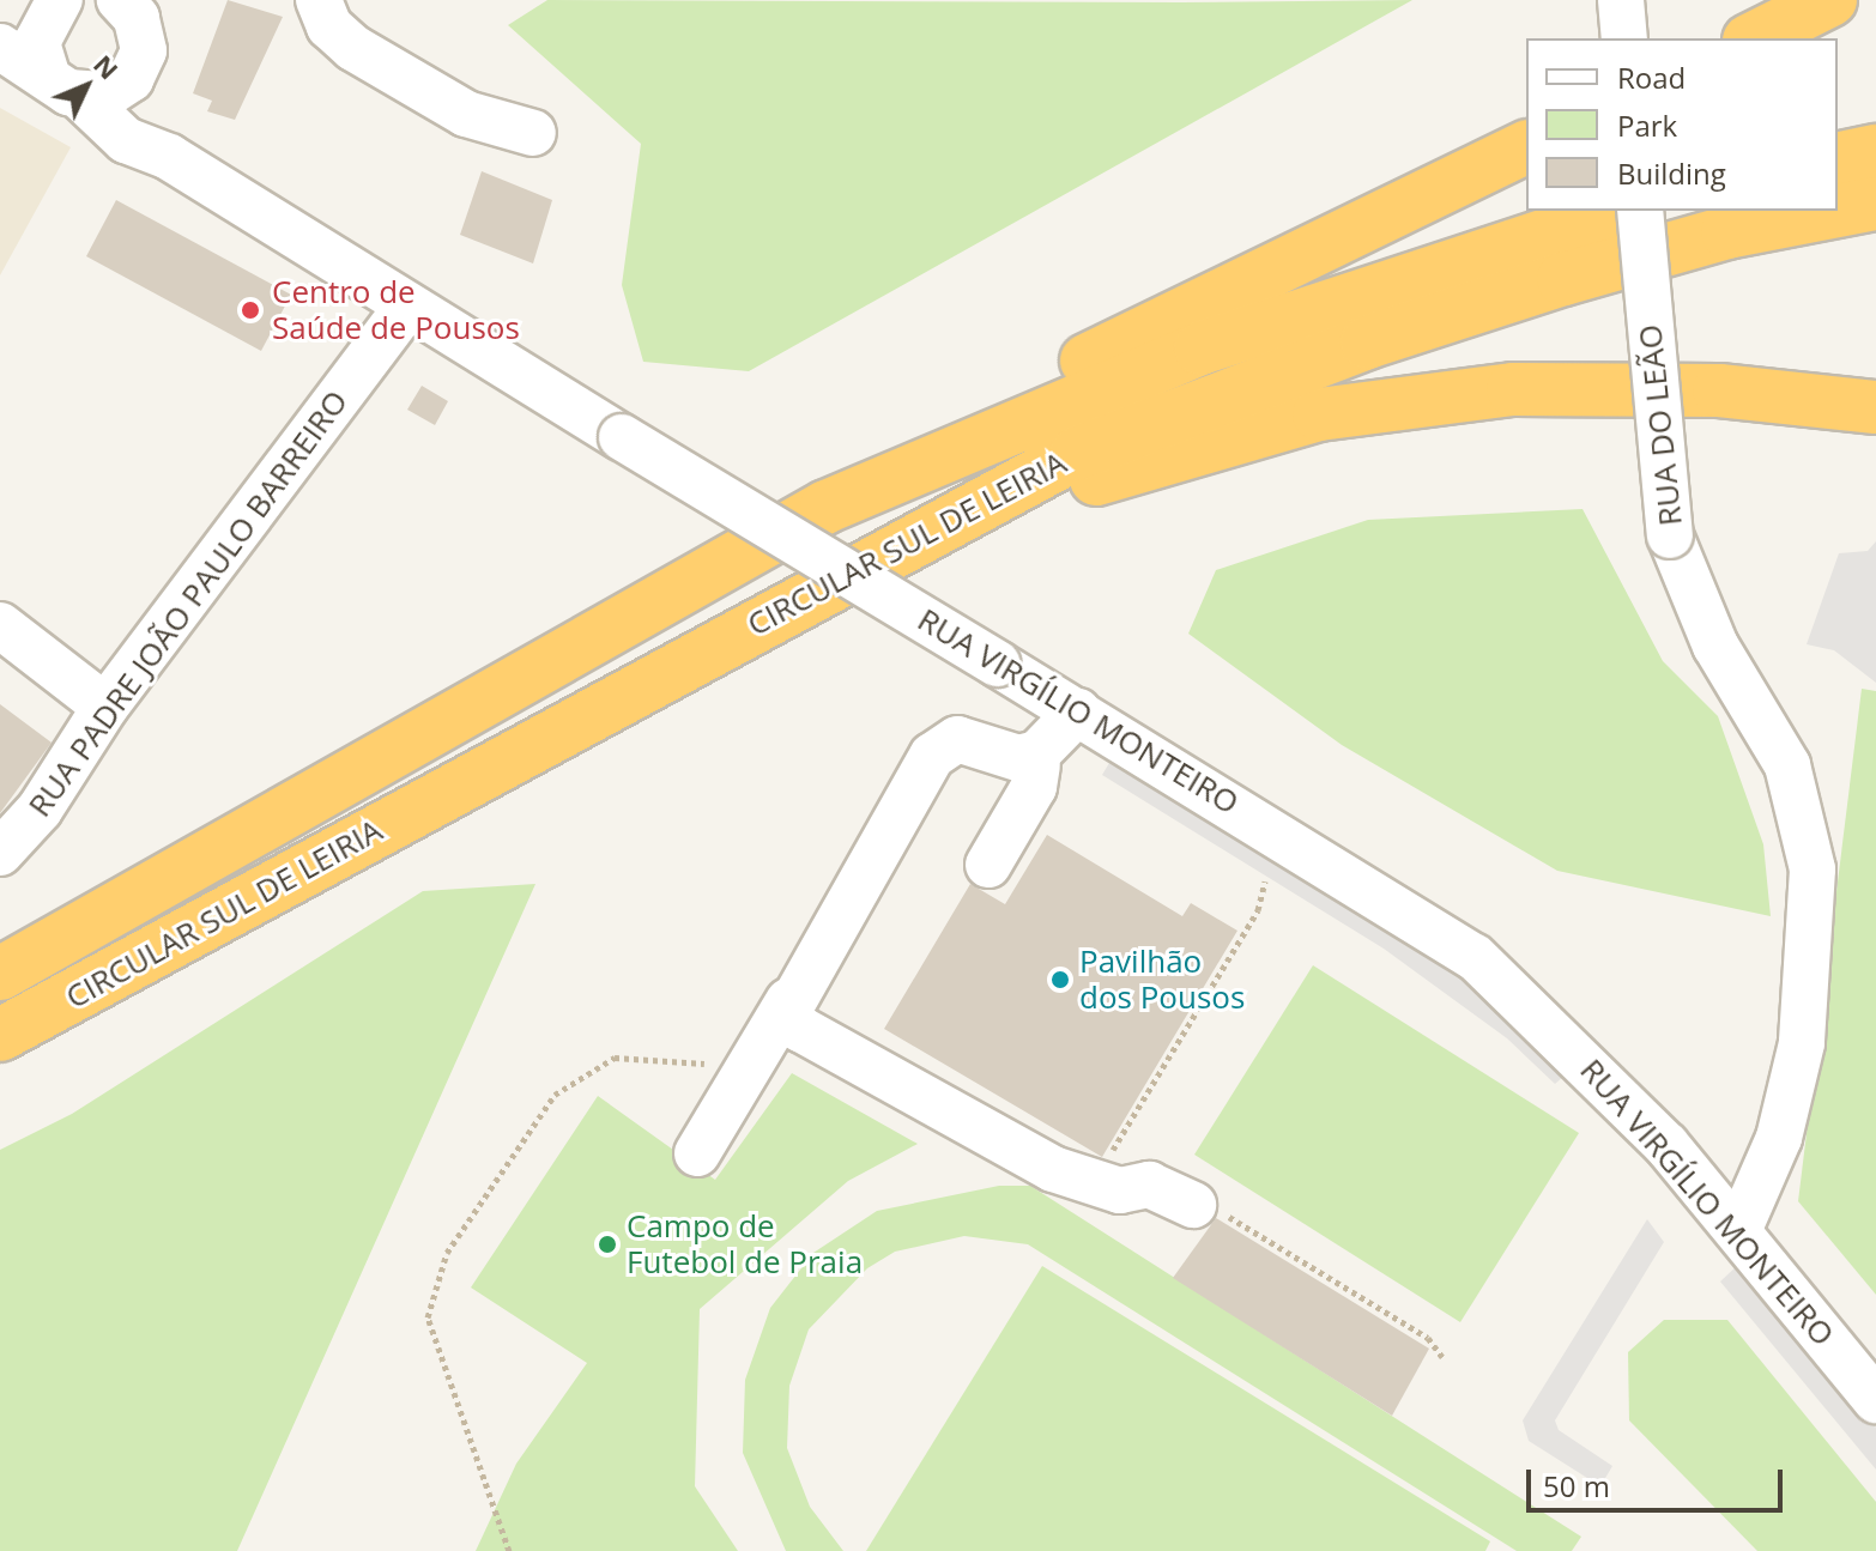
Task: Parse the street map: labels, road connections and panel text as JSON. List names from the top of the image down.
{
  "streets": {
    "highway": ["CIRCULAR SUL DE LEIRIA"],
    "street": ["RUA DO LEÃO", "RUA PADRE JOÃO PAULO BARREIRO", "RUA VIRGÍLIO MONTEIRO"]
  },
  "crossings": [
    ["RUA DO LEÃO", "RUA VIRGÍLIO MONTEIRO"],
    ["RUA PADRE JOÃO PAULO BARREIRO", "RUA VIRGÍLIO MONTEIRO"]
  ],
  "places": ["Centro de Saúde de Pousos", "Pavilhão dos Pousos", "Campo de Futebol de Praia"],
  "legend": ["Road", "Park", "Building"],
  "scale_bar": "50 m",
  "north": "top right"
}
